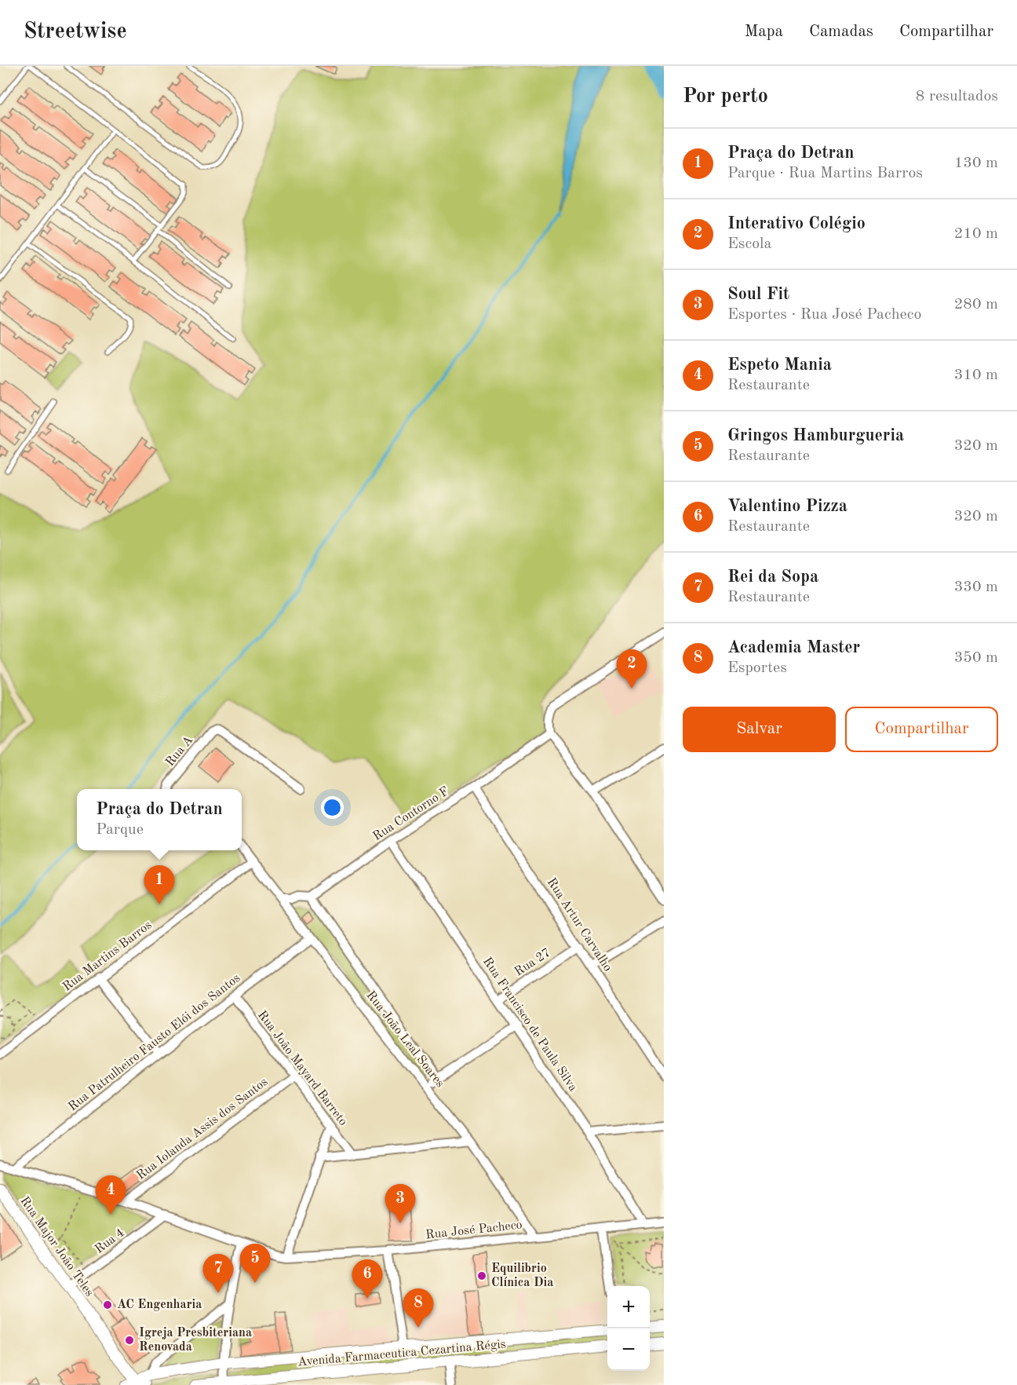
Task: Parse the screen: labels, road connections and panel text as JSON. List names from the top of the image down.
{
  "streets": {
    "street": [
      "Rua A",
      "Rua Contorno F",
      "Rua Artur Carvalho",
      "Rua Martins Barros",
      "Rua 27",
      "Rua Francisco de Paula Silva",
      "Rua João Leal Soares",
      "Rua Patrulheiro Fausto Elói dos Santos",
      "Rua João Mayard Barreto",
      "Rua Iolanda Assis dos Santos",
      "Rua José Pacheco",
      "Rua 4",
      "Rua Major João Teles",
      "Avenida Farmaceutica Cezartina Régis"
    ]
  },
  "crossings": [
    ["Rua Contorno F", "Rua Artur Carvalho"],
    ["Rua Contorno F", "Rua Francisco de Paula Silva"],
    ["Rua Contorno F", "Rua João Leal Soares"],
    ["Rua Artur Carvalho", "Rua 27"],
    ["Rua Martins Barros", "Rua João Leal Soares"],
    ["Rua 27", "Rua Francisco de Paula Silva"],
    ["Rua Francisco de Paula Silva", "Rua José Pacheco"],
    ["Rua João Leal Soares", "Rua Patrulheiro Fausto Elói dos Santos"],
    ["Rua João Leal Soares", "Rua José Pacheco"],
    ["Rua Patrulheiro Fausto Elói dos Santos", "Rua João Mayard Barreto"],
    ["Rua Patrulheiro Fausto Elói dos Santos", "Rua José Pacheco"],
    ["Rua João Mayard Barreto", "Rua Iolanda Assis dos Santos"],
    ["Rua Iolanda Assis dos Santos", "Rua José Pacheco"],
    ["Rua José Pacheco", "Rua 4"],
    ["Rua 4", "Rua Major João Teles"],
    ["Rua Major João Teles", "Avenida Farmaceutica Cezartina Régis"]
  ],
  "places": ["Equilibrio Clínica Dia", "AC Engenharia", "Igreja Presbiteriana Renovada"],
  "page": {
    "header": "Streetwise",
    "nav": ["Mapa", "Camadas", "Compartilhar"],
    "heading": ["Por perto", "8 resultados"],
    "list": [
      {
        "mark": "1",
        "name": "Praça do Detran",
        "note": "Parque · Rua Martins Barros",
        "value": "130 m"
      },
      {
        "mark": "2",
        "name": "Interativo Colégio",
        "note": "Escola",
        "value": "210 m"
      },
      {
        "mark": "3",
        "name": "Soul Fit",
        "note": "Esportes · Rua José Pacheco",
        "value": "280 m"
      },
      {
        "mark": "4",
        "name": "Espeto Mania",
        "note": "Restaurante",
        "value": "310 m"
      },
      {
        "mark": "5",
        "name": "Gringos Hamburgueria",
        "note": "Restaurante",
        "value": "320 m"
      },
      {
        "mark": "6",
        "name": "Valentino Pizza",
        "note": "Restaurante",
        "value": "320 m"
      },
      {
        "mark": "7",
        "name": "Rei da Sopa",
        "note": "Restaurante",
        "value": "330 m"
      },
      {
        "mark": "8",
        "name": "Academia Master",
        "note": "Esportes",
        "value": "350 m"
      }
    ],
    "pins": [
      "2",
      "1",
      "4",
      "3",
      "5",
      "7",
      "6",
      "8"
    ],
    "buttons": ["Salvar", "Compartilhar"],
    "popup": ["Praça do Detran", "Parque"],
    "map_buttons": ["+", "−"]
  }
}
